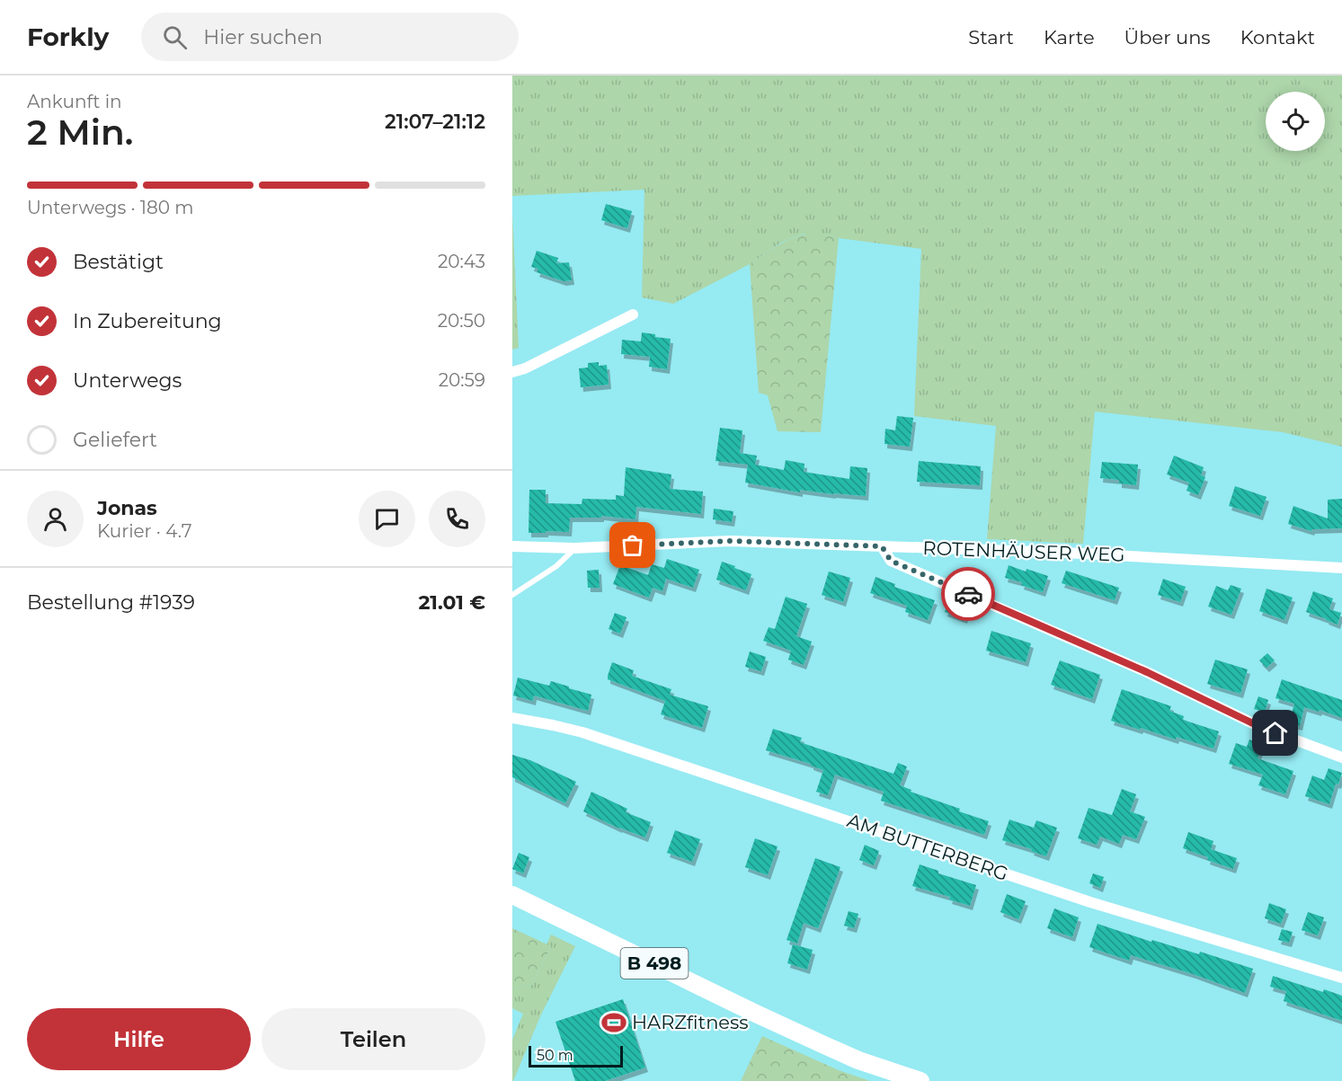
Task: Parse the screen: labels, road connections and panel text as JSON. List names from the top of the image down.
{
  "streets": {
    "main road": ["B 498"],
    "street": ["ROTENHÄUSER WEG", "AM BUTTERBERG"]
  },
  "places": {
    "sports": ["HARZfitness"]
  },
  "scale_bar": "50 m",
  "page": {
    "header": "Forkly",
    "search": "Hier suchen",
    "nav": [
      "Start",
      "Karte",
      "Über uns",
      "Kontakt"
    ],
    "heading": ["2 Min.", "Ankunft in", "21:07–21:12"],
    "panel": [
      "Jonas",
      "Kurier · 4.7",
      "Bestellung #1939",
      "21.01 €"
    ],
    "bar": "Unterwegs · 180 m",
    "list": [
      ["Bestätigt", "20:43"],
      ["In Zubereitung", "20:50"],
      ["Unterwegs", "20:59"],
      "Geliefert"
    ],
    "buttons": ["Hilfe", "Teilen"],
    "scale": "50 m"
  }
}
